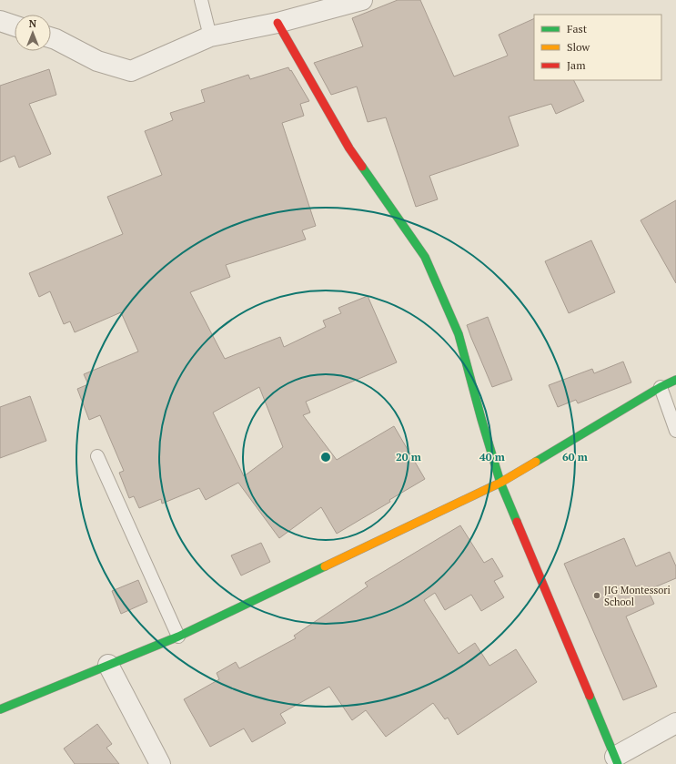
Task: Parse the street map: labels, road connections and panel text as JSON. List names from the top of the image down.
{
  "places": ["JIG Montessori School"],
  "legend": ["Fast", "Slow", "Jam"],
  "north": "top",
  "rings": ["20 m", "40 m", "60 m"]
}
